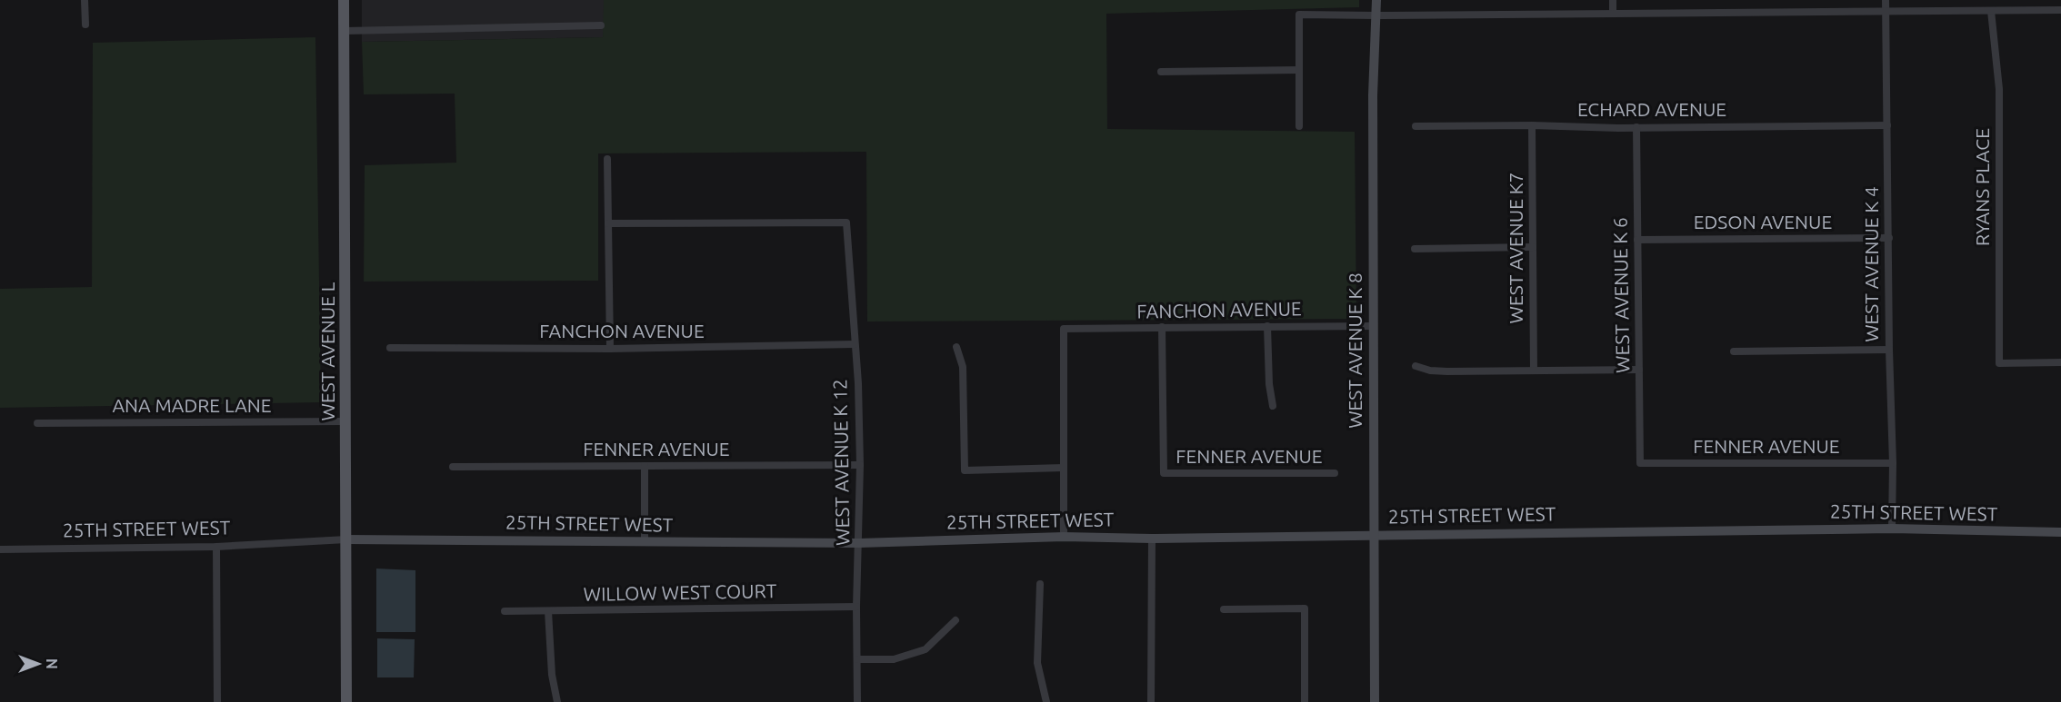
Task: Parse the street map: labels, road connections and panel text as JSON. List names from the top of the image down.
{
  "streets": {
    "main road": ["WEST AVENUE L"],
    "street": [
      "ECHARD AVENUE",
      "RYANS PLACE",
      "EDSON AVENUE",
      "WEST AVENUE K7",
      "WEST AVENUE K 4",
      "WEST AVENUE K 6",
      "FANCHON AVENUE",
      "WEST AVENUE K 8",
      "ANA MADRE LANE",
      "FENNER AVENUE",
      "WEST AVENUE K 12",
      "25TH STREET WEST",
      "WILLOW WEST COURT"
    ]
  },
  "crossings": [
    ["ECHARD AVENUE", "WEST AVENUE K7"],
    ["ECHARD AVENUE", "WEST AVENUE K 4"],
    ["ECHARD AVENUE", "WEST AVENUE K 6"],
    ["EDSON AVENUE", "WEST AVENUE K 4"],
    ["EDSON AVENUE", "WEST AVENUE K 6"],
    ["WEST AVENUE K 4", "FENNER AVENUE"],
    ["WEST AVENUE K 4", "25TH STREET WEST"],
    ["WEST AVENUE K 6", "FENNER AVENUE"],
    ["FANCHON AVENUE", "WEST AVENUE K 8"],
    ["FANCHON AVENUE", "FENNER AVENUE"],
    ["FANCHON AVENUE", "WEST AVENUE K 12"],
    ["WEST AVENUE K 8", "25TH STREET WEST"],
    ["WEST AVENUE L", "ANA MADRE LANE"],
    ["WEST AVENUE L", "25TH STREET WEST"],
    ["FENNER AVENUE", "WEST AVENUE K 12"],
    ["WEST AVENUE K 12", "25TH STREET WEST"],
    ["WEST AVENUE K 12", "WILLOW WEST COURT"]
  ],
  "north": "right"
}
